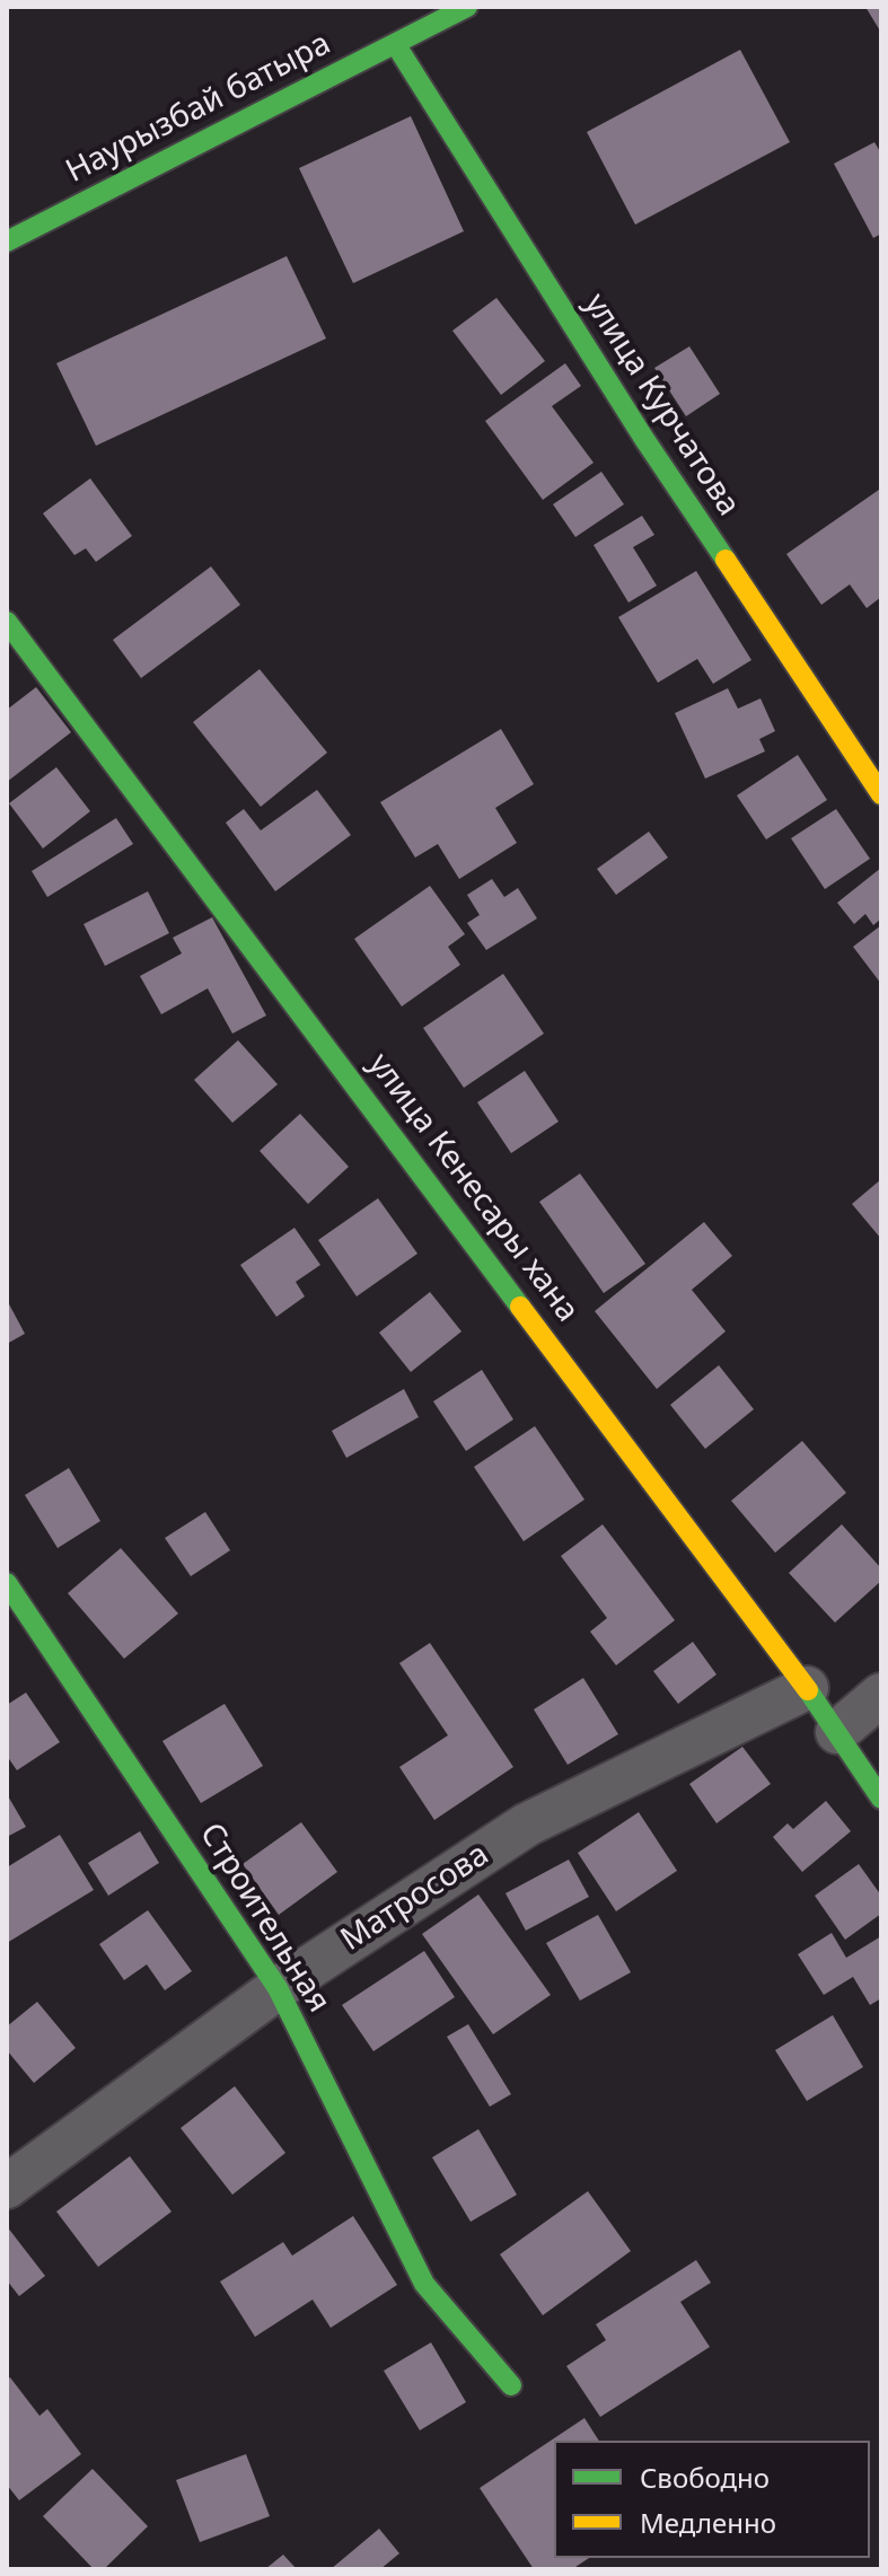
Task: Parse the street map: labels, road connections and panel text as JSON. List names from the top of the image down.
{
  "streets": {
    "street": [
      "Наурызбай батыра",
      "улица Курчатова",
      "улица Кенесары хана",
      "Матросова",
      "Строительная"
    ]
  },
  "crossings": [
    ["Наурызбай батыра", "улица Курчатова"],
    ["улица Кенесары хана", "Матросова"],
    ["Матросова", "Строительная"]
  ],
  "legend": ["Свободно", "Медленно"]
}
